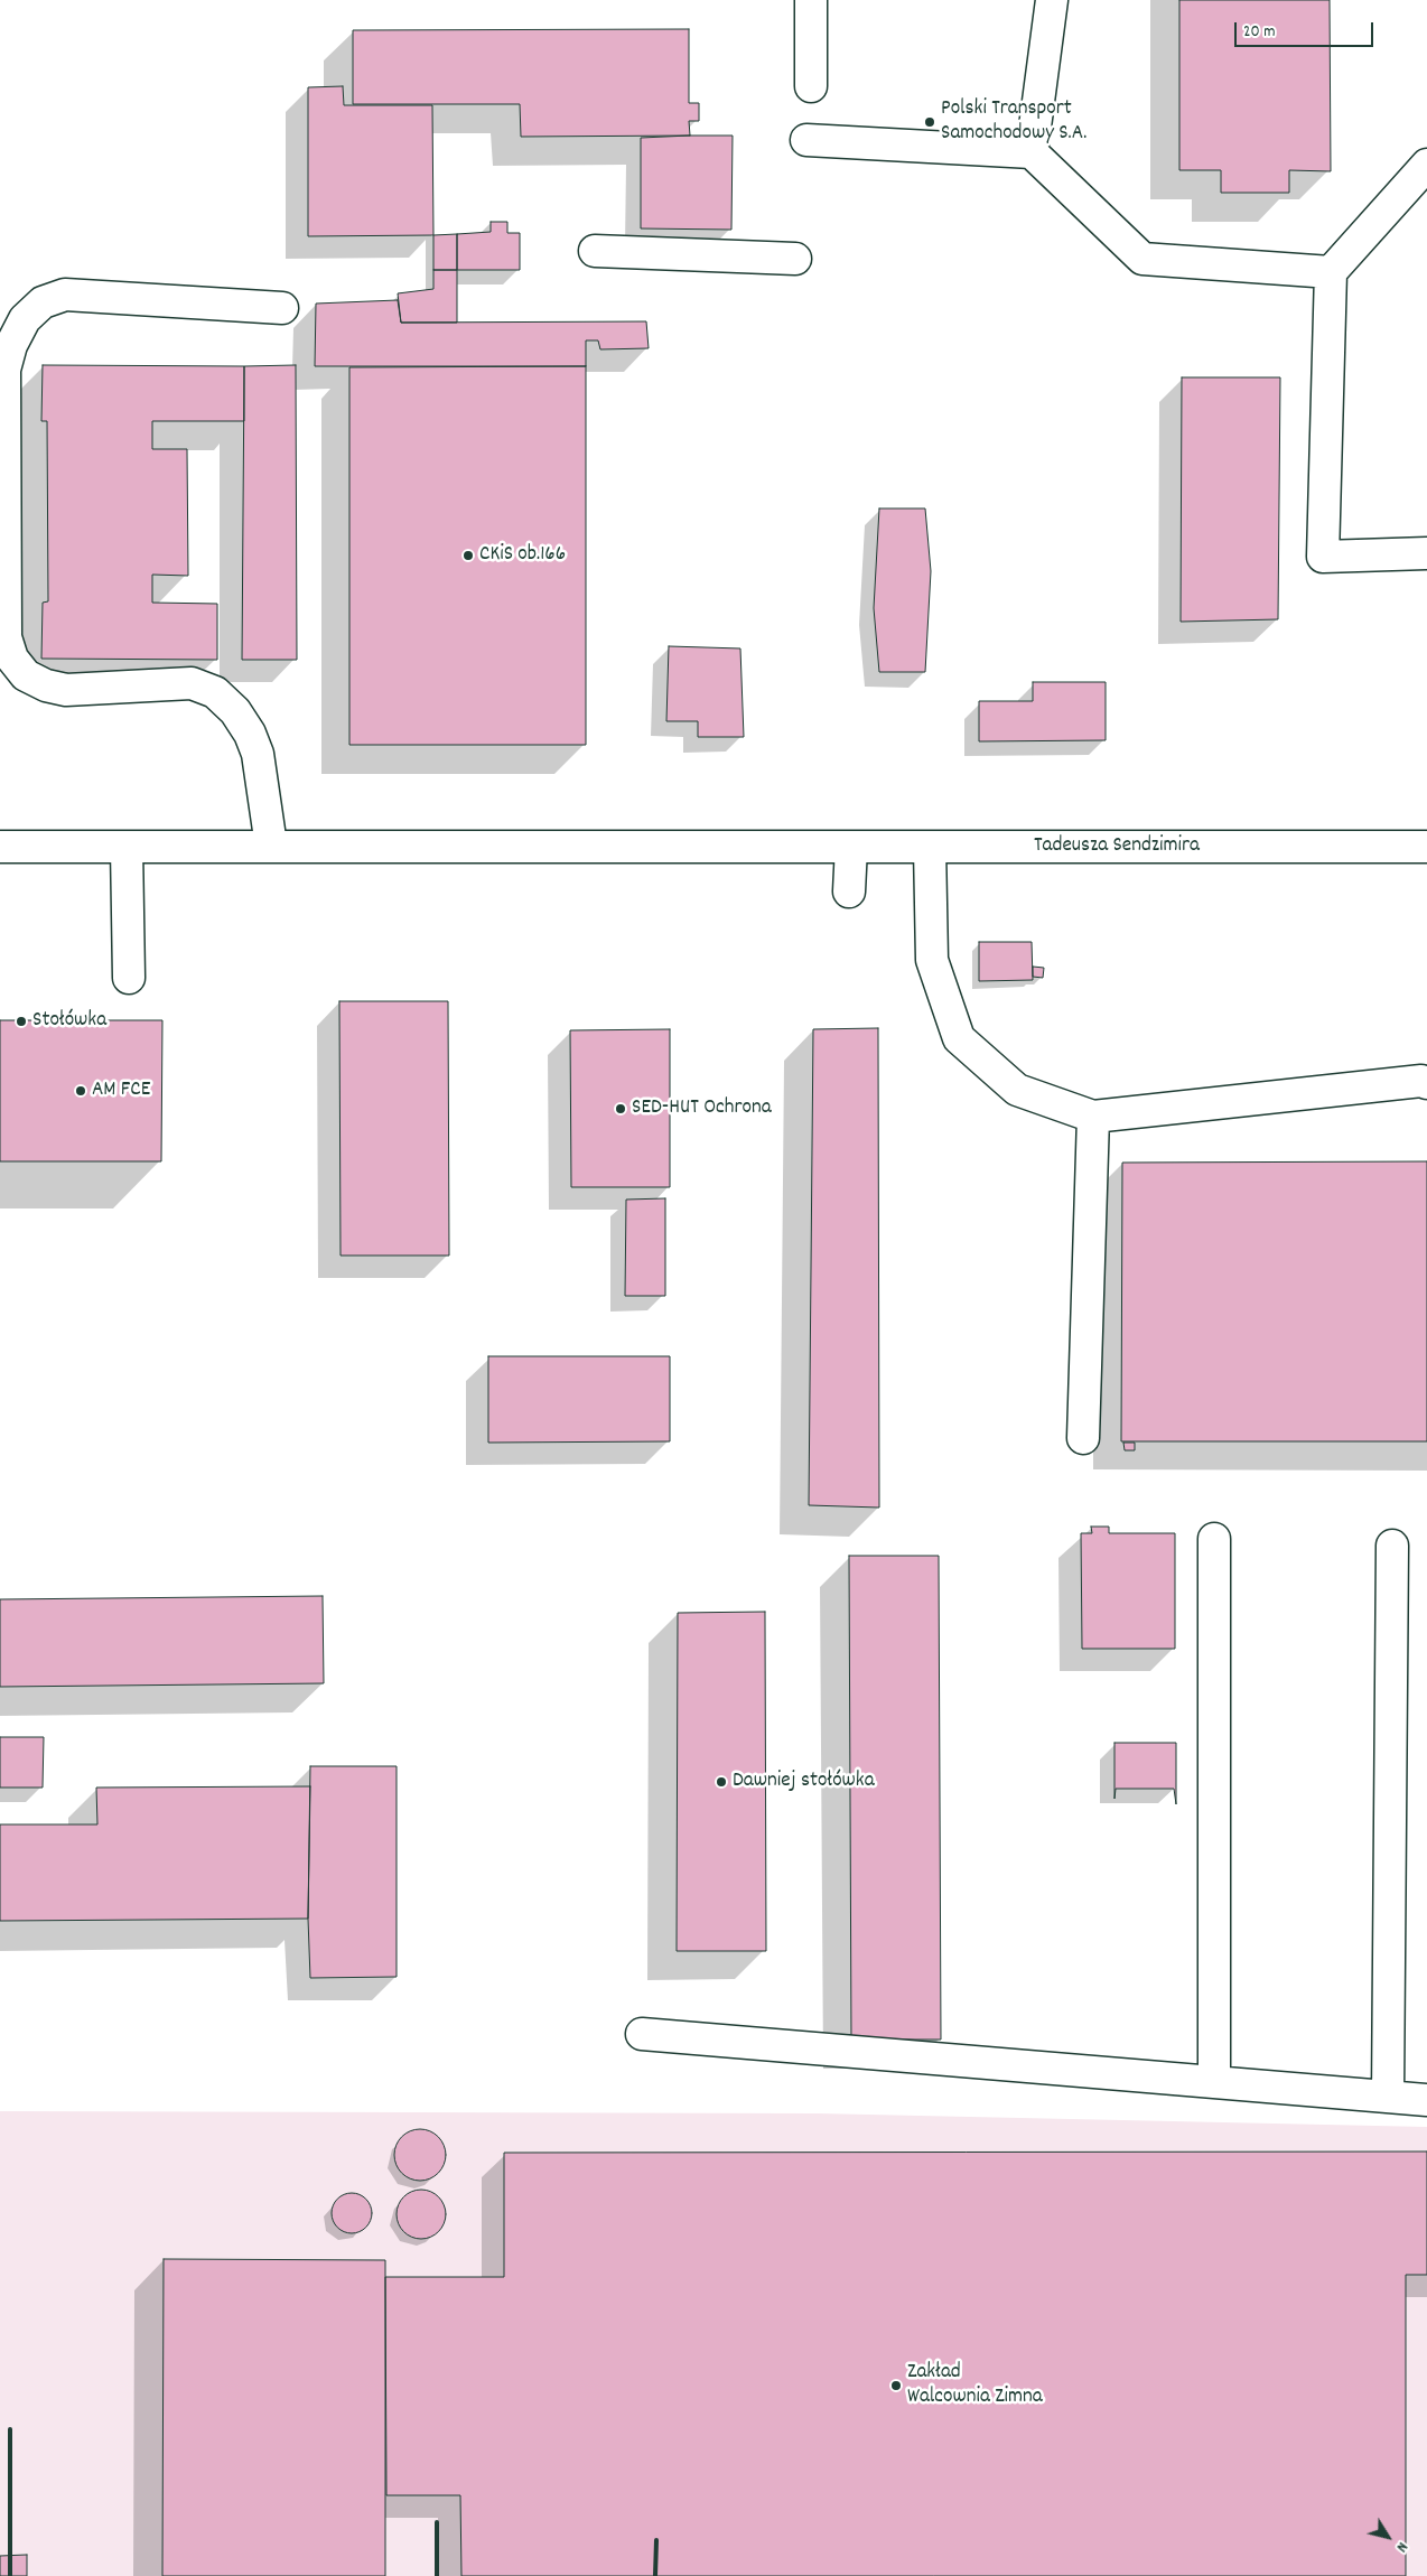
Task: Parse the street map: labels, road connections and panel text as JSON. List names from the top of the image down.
{
  "streets": {
    "street": ["Tadeusza Sendzimira"]
  },
  "places": [
    "Polski Transport Samochodowy S.A.",
    "CKiS ob.166",
    "Stołówka",
    "AM FCE",
    "SED-HUT Ochrona",
    "Dawniej stołówka",
    "Zakład Walcownia Zimna"
  ],
  "scale_bar": "20 m",
  "north": "bottom right"
}
